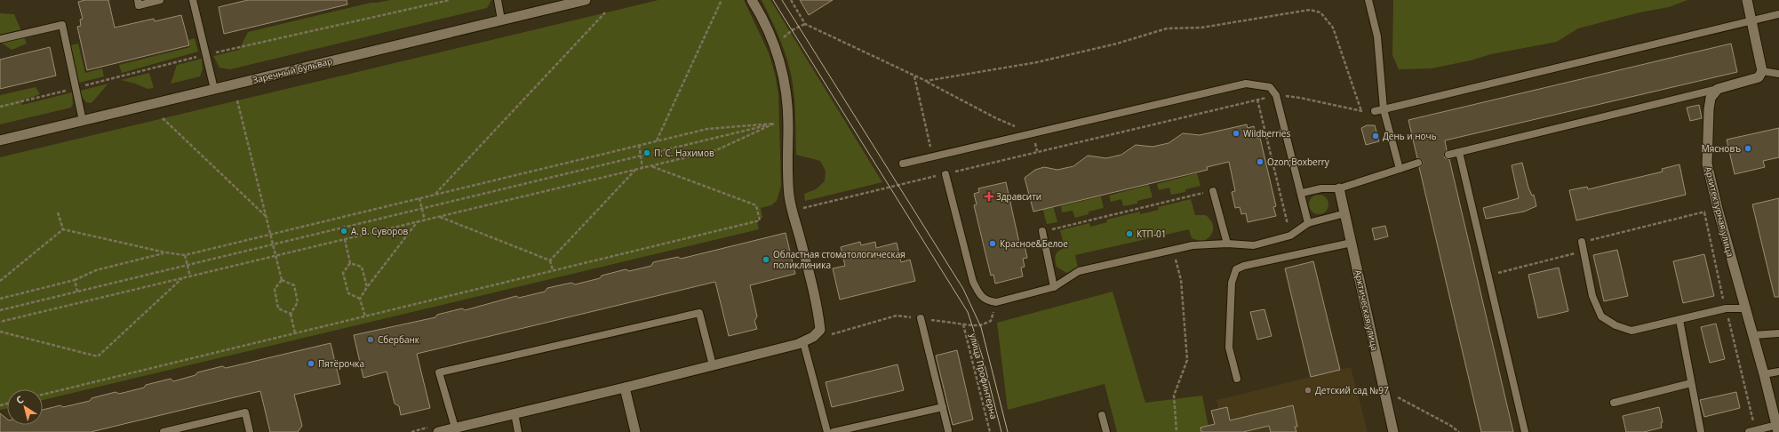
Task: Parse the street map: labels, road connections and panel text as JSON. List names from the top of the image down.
{
  "streets": {
    "street": ["Заречный бульвар", "Архитектурная улица", "Арктическая улица"],
    "path": ["улица Профинтерна"]
  },
  "places": {
    "other": [
      "Wildberries",
      "День и ночь",
      "Мясновъ",
      "П. С. Нахимов",
      "Ozon;Boxberry",
      "А. В. Суворов",
      "КТП-01",
      "Красное&Белое",
      "Областная стоматологическая поликлиника",
      "Сбербанк",
      "Пятёрочка",
      "Детский сад №97"
    ],
    "health": ["Здравсити"]
  },
  "north": "top left"
}
